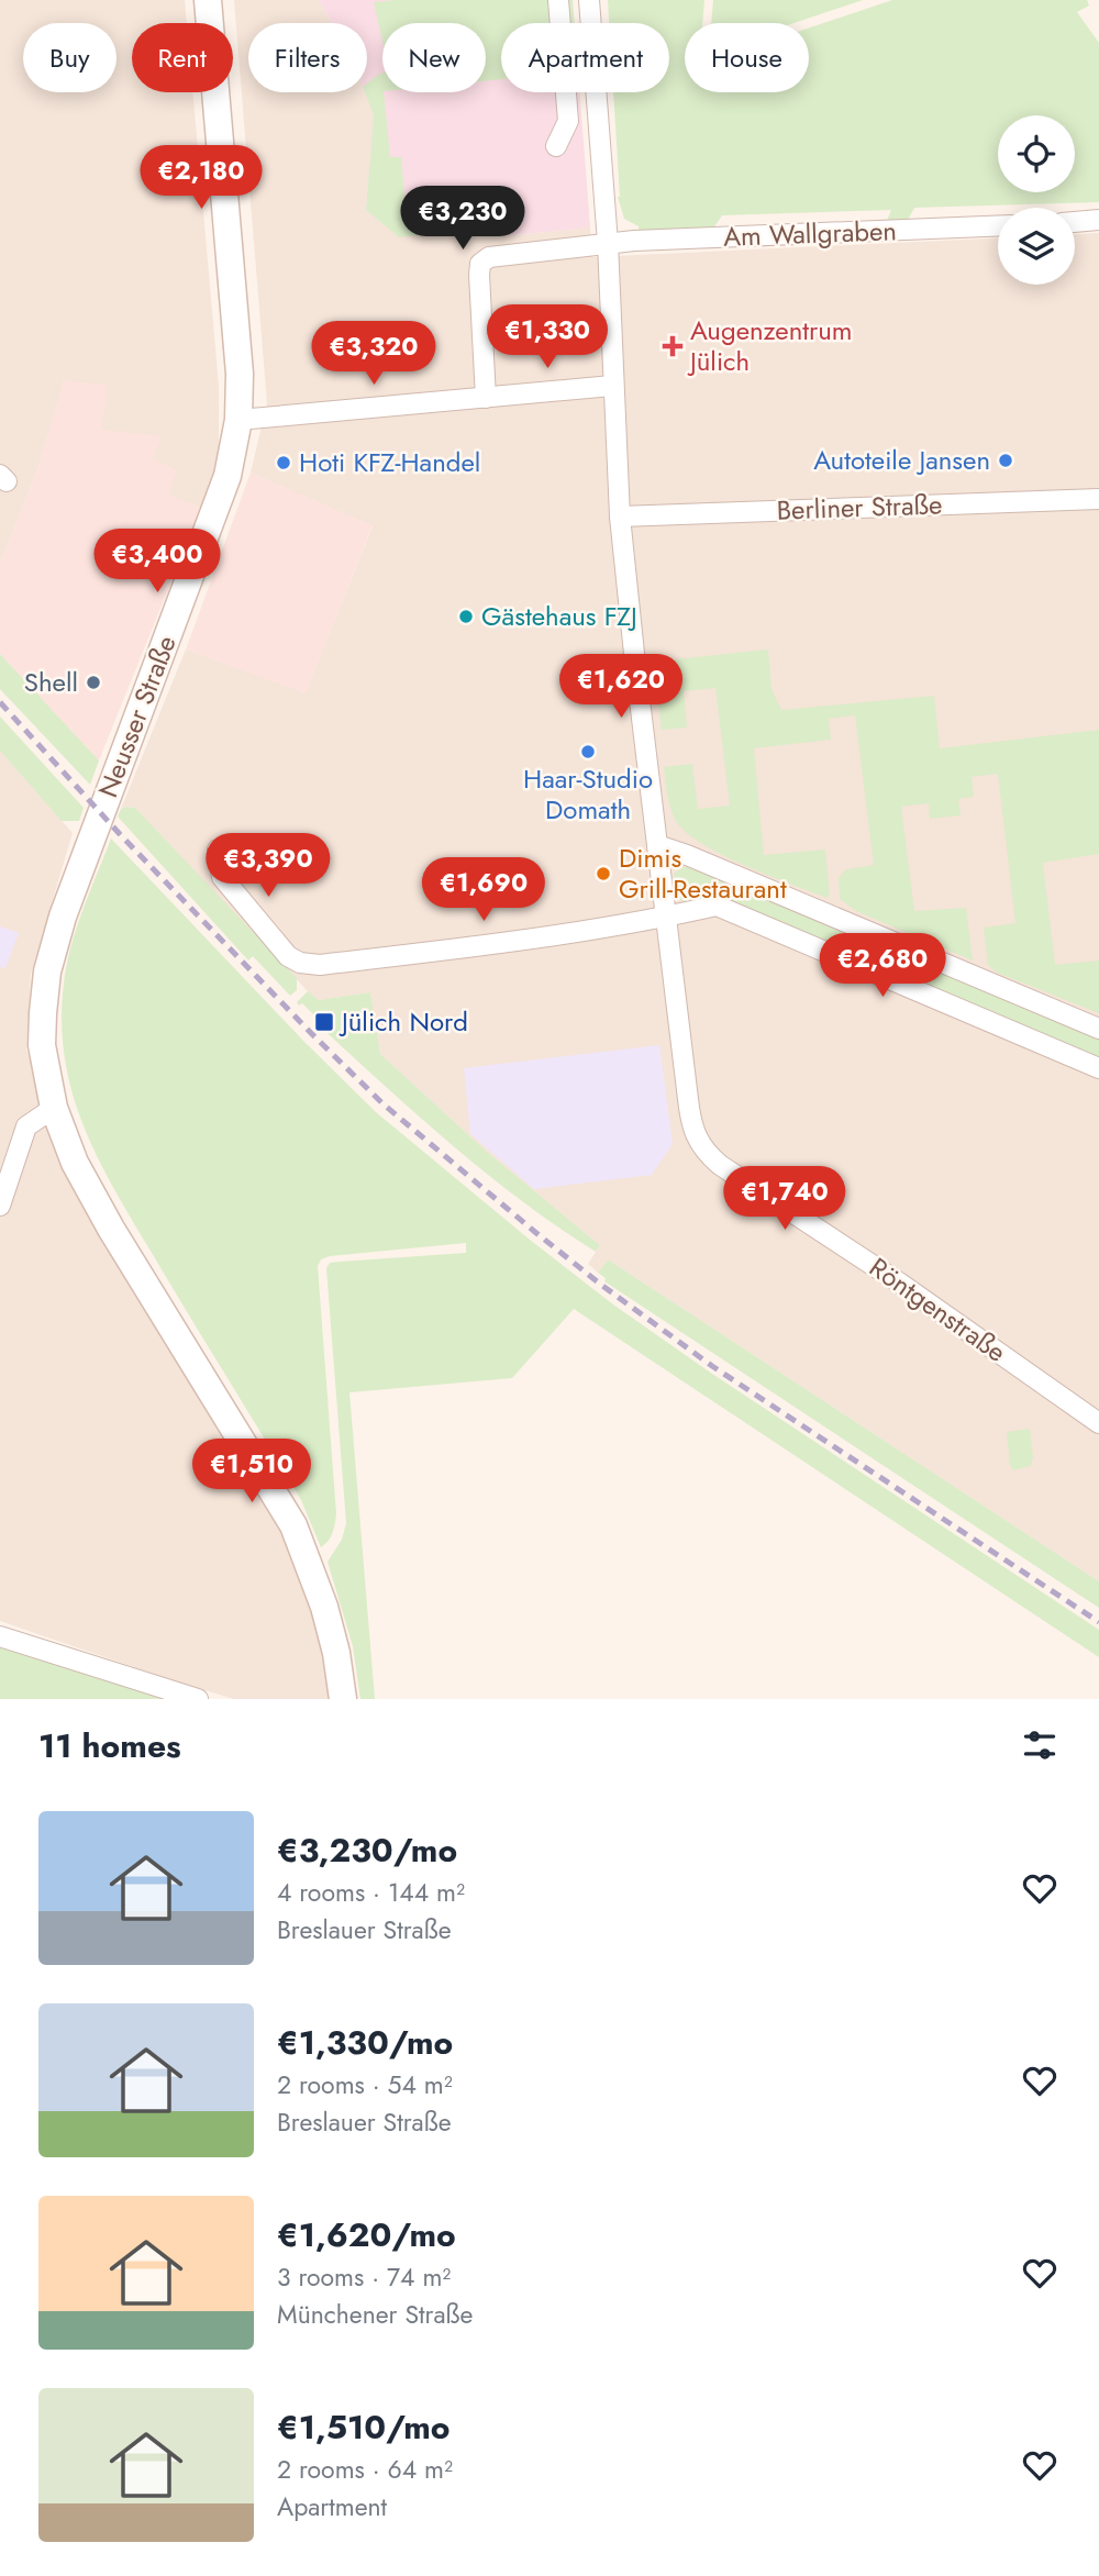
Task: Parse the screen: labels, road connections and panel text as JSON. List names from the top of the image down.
{
  "streets": {
    "main road": ["Neusser Straße"],
    "street": ["Am Wallgraben", "Berliner Straße", "Röntgenstraße"]
  },
  "crossings": [
    ["Am Wallgraben", "Röntgenstraße"],
    ["Berliner Straße", "Röntgenstraße"]
  ],
  "places": {
    "health": ["Augenzentrum Jülich"],
    "other": [
      "Autoteile Jansen",
      "Hoti KFZ-Handel",
      "Gästehaus FZJ",
      "Shell",
      "Haar-Studio Domath",
      "Dimis Grill-Restaurant"
    ],
    "transit": ["Jülich Nord"]
  },
  "page": {
    "chip": [
      "Buy",
      "Rent",
      "Filters",
      "New",
      "Apartment",
      "House"
    ],
    "price": [
      "€2,180",
      "€3,230",
      "€1,330",
      "€3,320",
      "€3,400",
      "€1,620",
      "€3,390",
      "€1,690",
      "€2,680",
      "€1,740",
      "€1,510"
    ],
    "heading": "11 homes",
    "list": [
      {
        "name": "€3,230/mo",
        "note": "4 rooms · 144 m² · Breslauer Straße"
      },
      {
        "name": "€1,330/mo",
        "note": "2 rooms · 54 m² · Breslauer Straße"
      },
      {
        "name": "€1,620/mo",
        "note": "3 rooms · 74 m² · Münchener Straße"
      },
      {
        "name": "€1,510/mo",
        "note": "2 rooms · 64 m² · Apartment"
      }
    ]
  }
}
